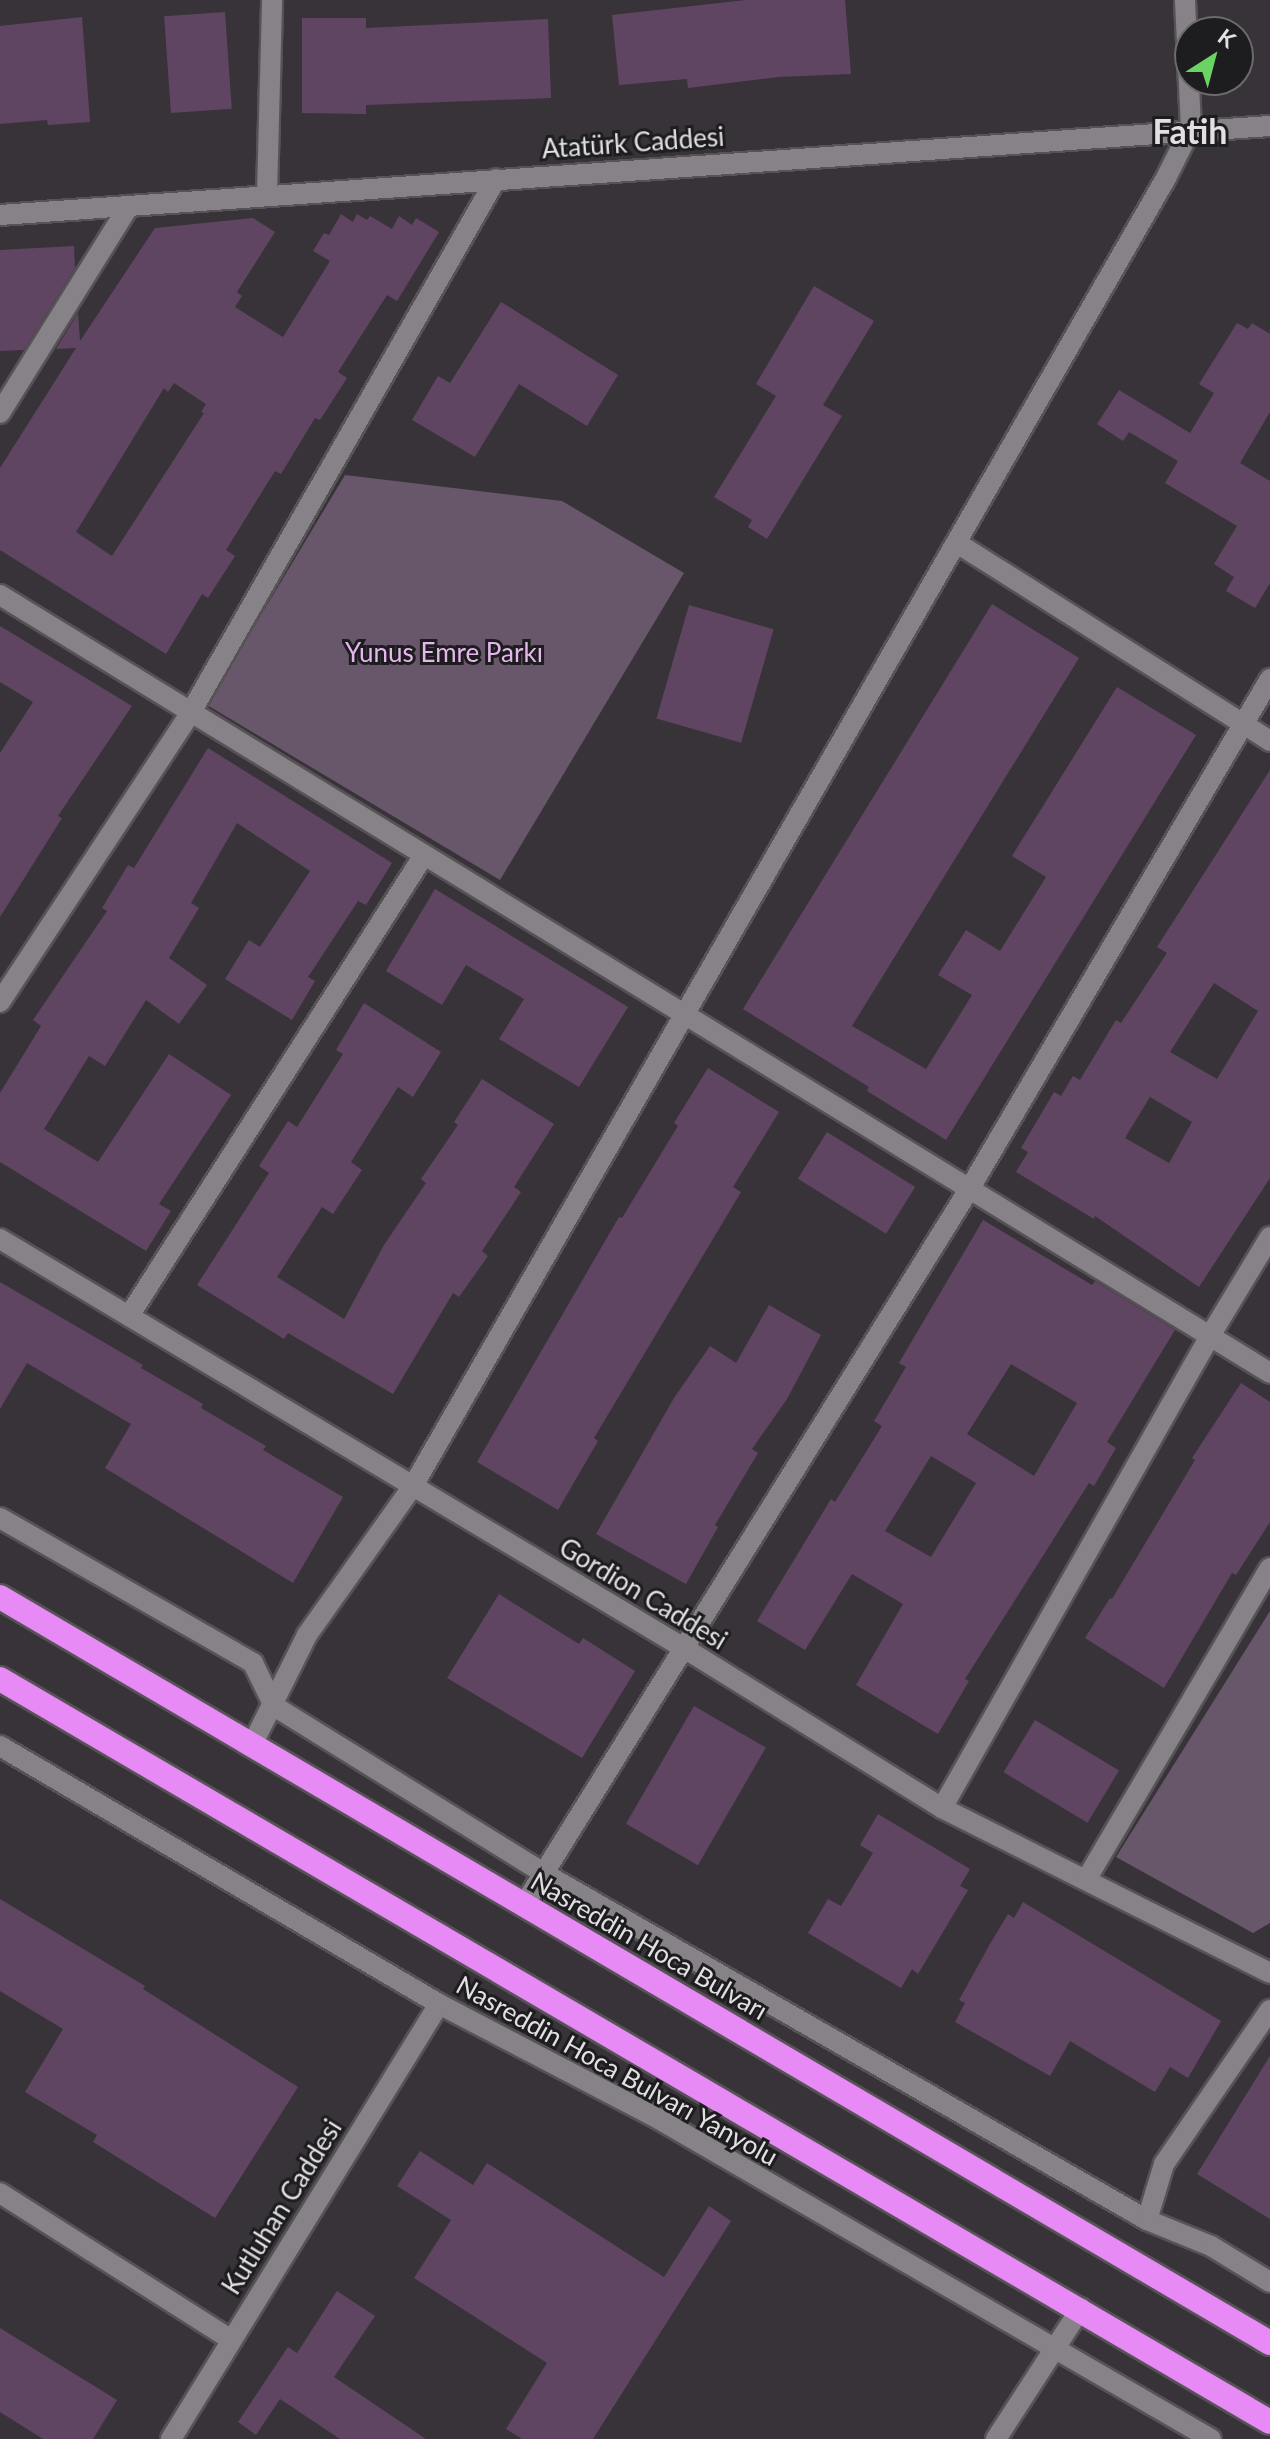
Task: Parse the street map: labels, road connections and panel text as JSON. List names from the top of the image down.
{
  "streets": {
    "highway": ["Nasreddin Hoca Bulvarı"],
    "street": [
      "Atatürk Caddesi",
      "Gordion Caddesi",
      "Nasreddin Hoca Bulvarı Yanyolu",
      "Kutluhan Caddesi"
    ]
  },
  "crossings": [
    ["Nasreddin Hoca Bulvarı Yanyolu", "Kutluhan Caddesi"]
  ],
  "districts": ["Fatih"],
  "parks": ["Yunus Emre Parkı"],
  "north": "top right"
}
